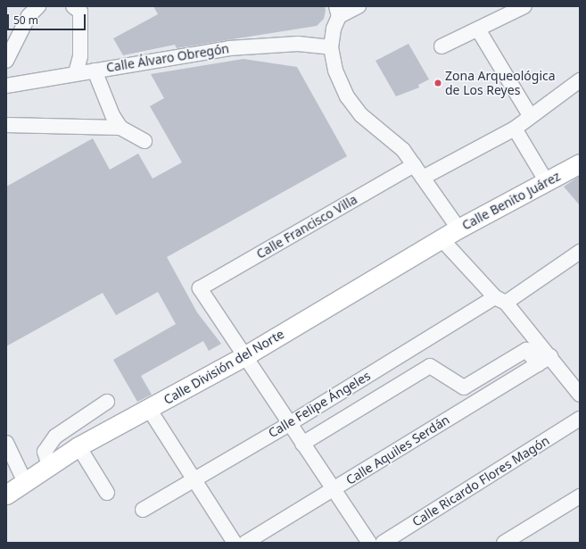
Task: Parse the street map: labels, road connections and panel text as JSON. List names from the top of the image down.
{
  "streets": {
    "main road": ["Calle Benito Juárez", "Calle División del Norte"],
    "street": [
      "Calle Álvaro Obregón",
      "Calle Francisco Villa",
      "Calle Felipe Ángeles",
      "Calle Aquiles Serdán",
      "Calle Ricardo Flores Magón"
    ]
  },
  "crossings": [
    ["Calle Benito Juárez", "Calle División del Norte"],
    ["Calle Francisco Villa", "Calle División del Norte"]
  ],
  "places": ["Zona Arqueológica de Los Reyes"],
  "scale_bar": "50 m"
}
